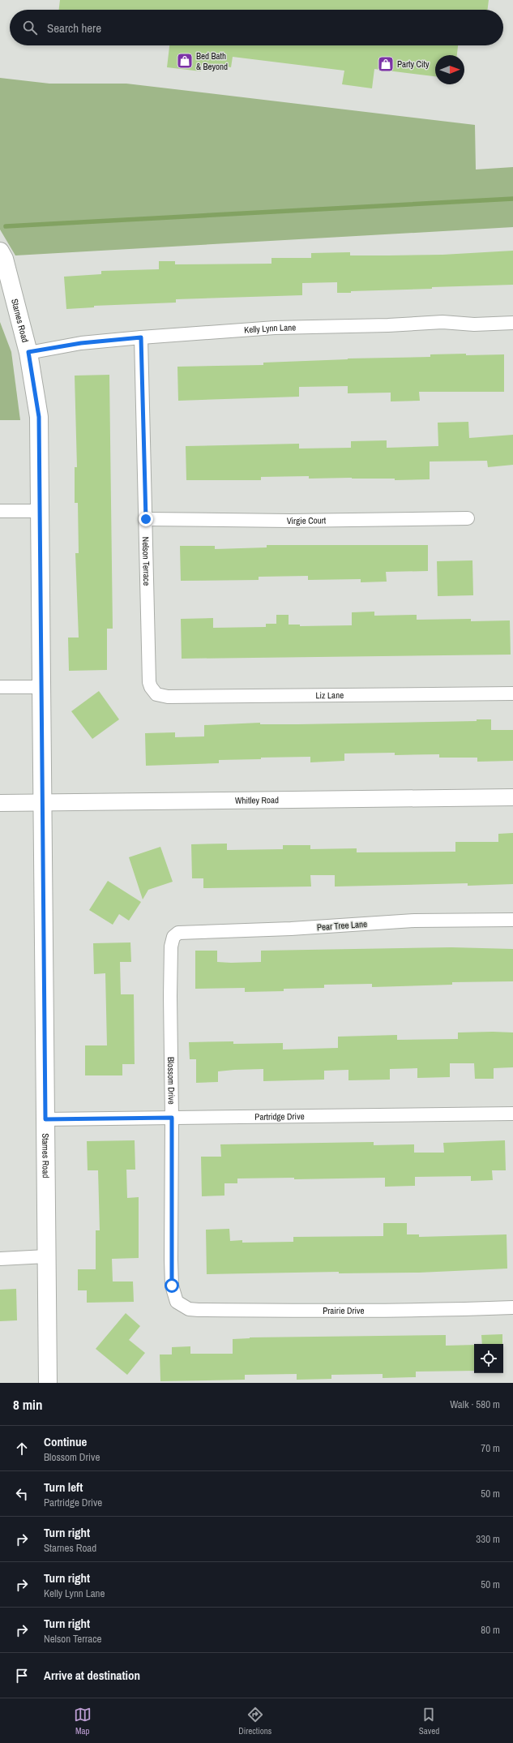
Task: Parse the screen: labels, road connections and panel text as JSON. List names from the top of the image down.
{
  "streets": {
    "main road": ["Starnes Road"],
    "street": [
      "Kelly Lynn Lane",
      "Virgie Court",
      "Nelson Terrace",
      "Liz Lane",
      "Whitley Road",
      "Pear Tree Lane",
      "Blossom Drive",
      "Partridge Drive",
      "Prairie Drive"
    ]
  },
  "crossings": [
    ["Starnes Road", "Kelly Lynn Lane"],
    ["Starnes Road", "Whitley Road"],
    ["Starnes Road", "Partridge Drive"],
    ["Kelly Lynn Lane", "Nelson Terrace"],
    ["Virgie Court", "Nelson Terrace"],
    ["Nelson Terrace", "Liz Lane"],
    ["Pear Tree Lane", "Blossom Drive"],
    ["Blossom Drive", "Partridge Drive"],
    ["Blossom Drive", "Prairie Drive"]
  ],
  "places": {
    "shop": ["Bed Bath & Beyond", "Party City"]
  },
  "north": "right",
  "page": {
    "search": "Search here",
    "heading": ["8 min", "Walk · 580 m"],
    "list": [
      ["Continue", "Blossom Drive", "70 m"],
      ["Turn left", "Partridge Drive", "50 m"],
      ["Turn right", "Starnes Road", "330 m"],
      ["Turn right", "Kelly Lynn Lane", "50 m"],
      ["Turn right", "Nelson Terrace", "80 m"],
      "Arrive at destination"
    ],
    "nav": ["Map", "Directions", "Saved"]
  }
}
